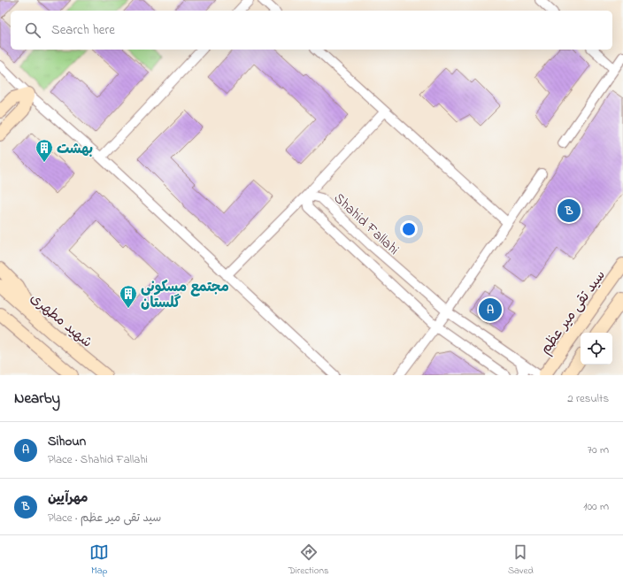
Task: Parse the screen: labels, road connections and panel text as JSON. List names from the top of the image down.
{
  "streets": {
    "main road": ["سید تقی میر عظم", "شهید مطهری"],
    "street": ["Shahid Fallahi"]
  },
  "places": {
    "building": ["بهشت", "مجتمع مسکونی گلستان"]
  },
  "page": {
    "search": "Search here",
    "pins": ["B", "A"],
    "heading": ["Nearby", "2 results"],
    "list": [
      {
        "mark": "A",
        "name": "Sihoun",
        "note": "Place · Shahid Fallahi",
        "value": "70 m"
      },
      {
        "mark": "B",
        "name": "مهرآیین",
        "note": "Place · سید تقی میر عظم",
        "value": "100 m"
      }
    ],
    "nav": ["Map", "Directions", "Saved"]
  }
}
